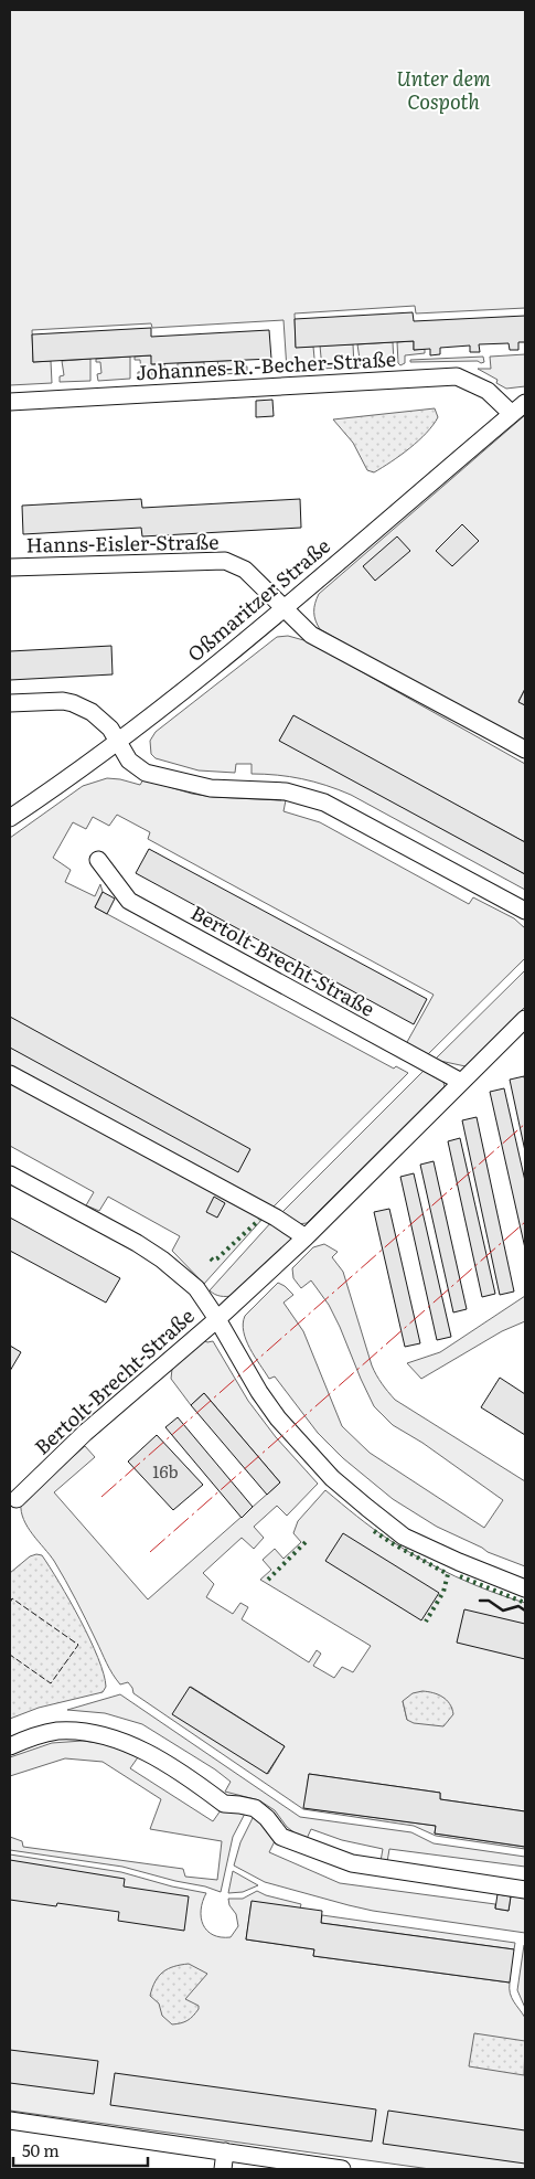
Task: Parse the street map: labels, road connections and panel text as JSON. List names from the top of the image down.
{
  "streets": {
    "street": [
      "Johannes-R.-Becher-Straße",
      "Hanns-Eisler-Straße",
      "Oßmaritzer Straße",
      "Bertolt-Brecht-Straße"
    ]
  },
  "crossings": [
    ["Johannes-R.-Becher-Straße", "Oßmaritzer Straße"],
    ["Hanns-Eisler-Straße", "Oßmaritzer Straße"]
  ],
  "parks": ["Unter dem Cospoth"],
  "house_numbers": ["16b"],
  "scale_bar": "50 m"
}
